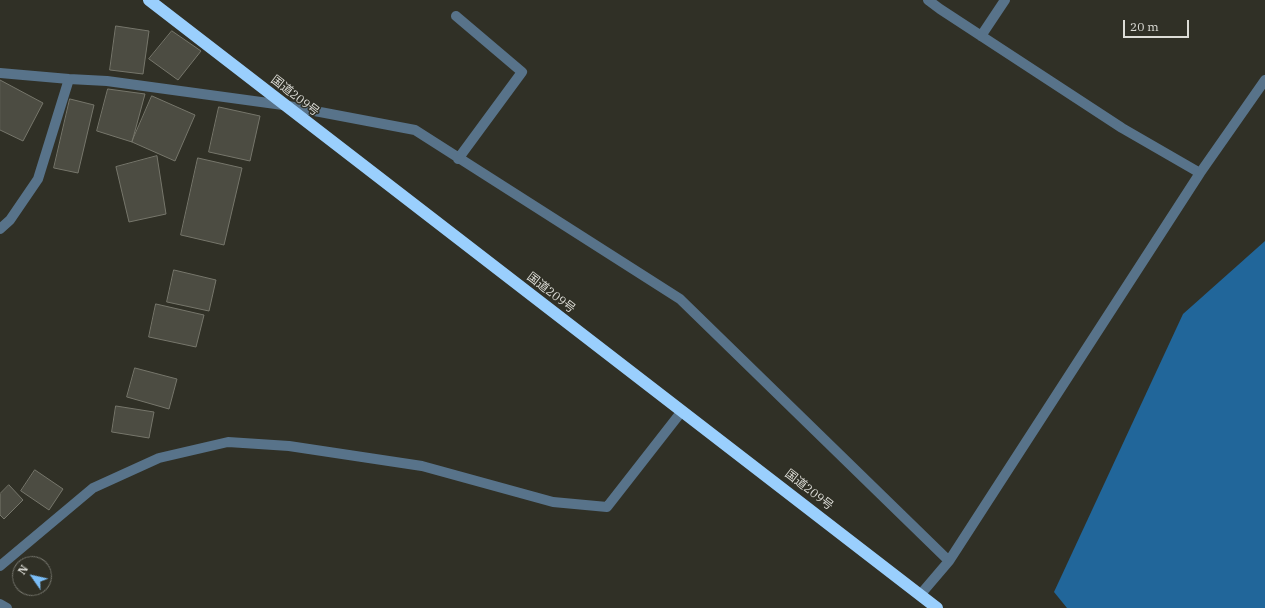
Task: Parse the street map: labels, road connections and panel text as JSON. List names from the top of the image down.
{
  "streets": {
    "highway": ["国道209号"]
  },
  "scale_bar": "20 m",
  "north": "top left"
}
